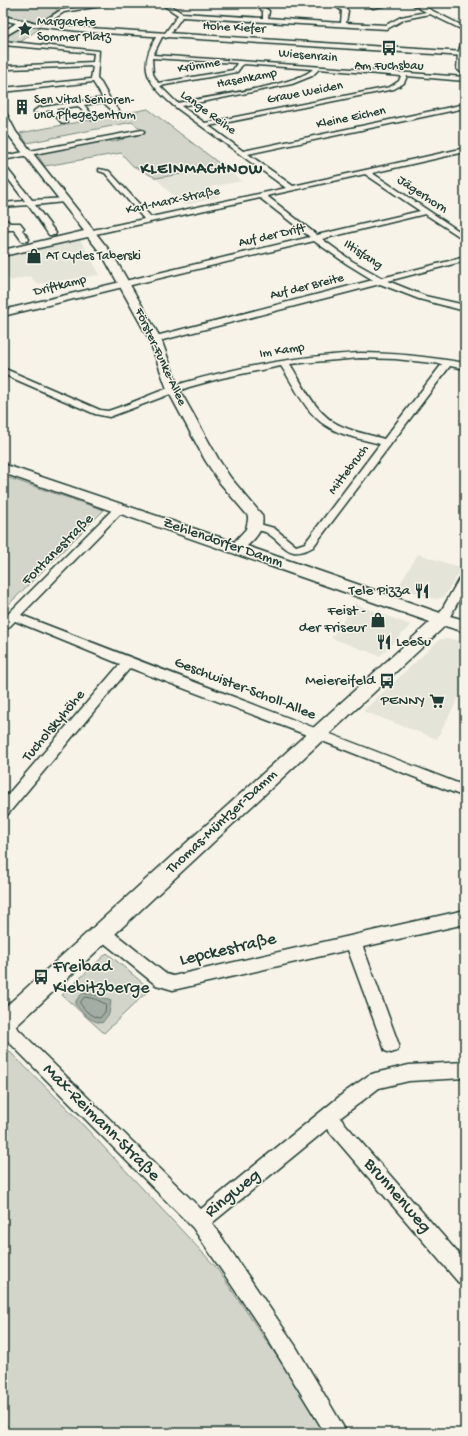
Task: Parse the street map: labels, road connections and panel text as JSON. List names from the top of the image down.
{
  "streets": {
    "street": [
      "Hohe Kiefer",
      "Wiesenrain",
      "Krümme",
      "Hasenkamp",
      "Graue Weiden",
      "Lange Reihe",
      "Kleine Eichen",
      "Jägerhorn",
      "Karl-Marx-Straße",
      "Auf der Drift",
      "Iltisfang",
      "Driftkamp",
      "Auf der Breite",
      "Im Kamp",
      "Förster-Funke-Allee",
      "Mittebruch",
      "Zehlendorfer Damm",
      "Fontanestraße",
      "Geschwister-Scholl-Allee",
      "Tucholskyhöhe",
      "Thomas-Müntzer-Damm",
      "Lepckestraße",
      "Max-Reimann-Straße",
      "Ringweg",
      "Brunnenweg"
    ]
  },
  "crossings": [
    ["Wiesenrain", "Krümme"],
    ["Wiesenrain", "Hasenkamp"],
    ["Wiesenrain", "Graue Weiden"],
    ["Wiesenrain", "Lange Reihe"],
    ["Krümme", "Lange Reihe"],
    ["Hasenkamp", "Lange Reihe"],
    ["Graue Weiden", "Lange Reihe"],
    ["Lange Reihe", "Kleine Eichen"],
    ["Lange Reihe", "Karl-Marx-Straße"],
    ["Jägerhorn", "Karl-Marx-Straße"],
    ["Jägerhorn", "Auf der Drift"],
    ["Karl-Marx-Straße", "Iltisfang"],
    ["Karl-Marx-Straße", "Förster-Funke-Allee"],
    ["Auf der Drift", "Iltisfang"],
    ["Auf der Drift", "Driftkamp"],
    ["Auf der Drift", "Förster-Funke-Allee"],
    ["Iltisfang", "Auf der Breite"],
    ["Driftkamp", "Förster-Funke-Allee"],
    ["Auf der Breite", "Förster-Funke-Allee"],
    ["Im Kamp", "Förster-Funke-Allee"],
    ["Im Kamp", "Mittebruch"],
    ["Förster-Funke-Allee", "Mittebruch"],
    ["Zehlendorfer Damm", "Fontanestraße"],
    ["Zehlendorfer Damm", "Thomas-Müntzer-Damm"],
    ["Fontanestraße", "Geschwister-Scholl-Allee"],
    ["Geschwister-Scholl-Allee", "Tucholskyhöhe"],
    ["Geschwister-Scholl-Allee", "Thomas-Müntzer-Damm"],
    ["Thomas-Müntzer-Damm", "Lepckestraße"],
    ["Thomas-Müntzer-Damm", "Max-Reimann-Straße"],
    ["Max-Reimann-Straße", "Ringweg"],
    ["Ringweg", "Brunnenweg"]
  ],
  "districts": ["KLEINMACHNOW"],
  "places": {
    "place": ["Margarete Sommer Platz"],
    "bus stop": ["Am Fuchsbau", "Meiereifeld", "Freibad Kiebitzberge"],
    "building": ["Sen Vital Senioren- und Pflegezentrum"],
    "shop": ["AT Cycles Taberski", "Feist - der Friseur"],
    "restaurant": ["Tele Pizza", "LeeSu"],
    "supermarket": ["PENNY"]
  }
}
